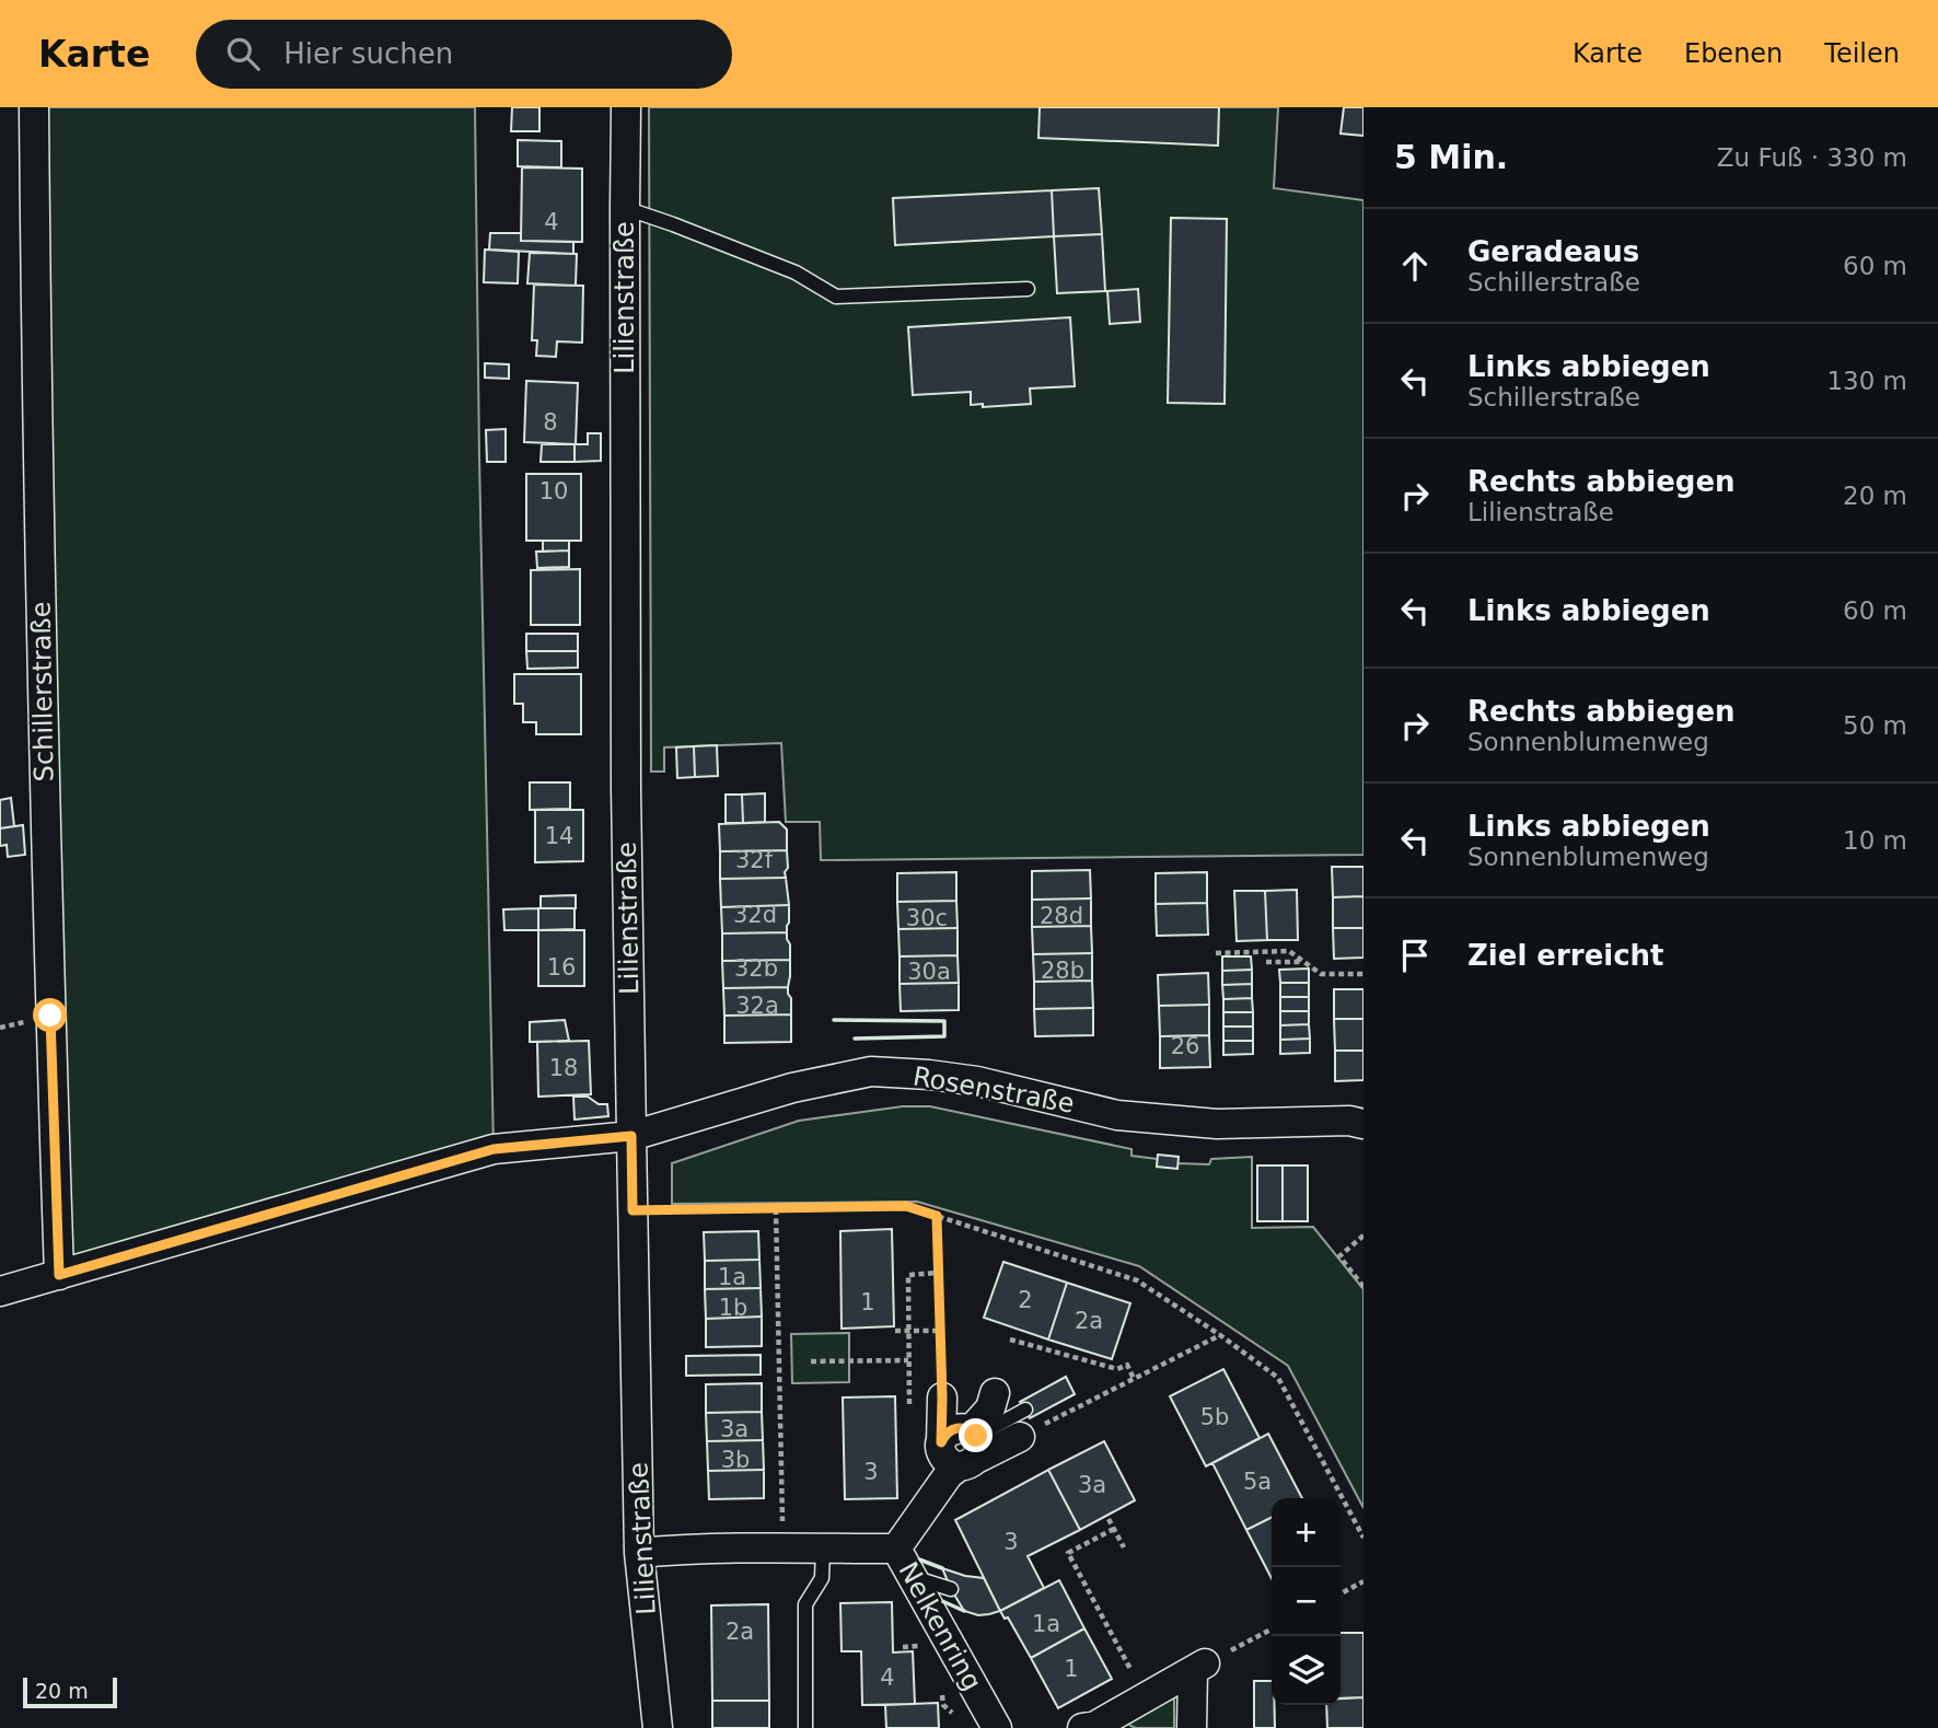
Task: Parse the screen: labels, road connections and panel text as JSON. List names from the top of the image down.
{
  "streets": {
    "street": [
      "Lilienstraße",
      "Schillerstraße",
      "Rosenstraße",
      "Nelkenring"
    ]
  },
  "crossings": [
    ["Lilienstraße", "Rosenstraße"],
    ["Lilienstraße", "Nelkenring"]
  ],
  "house_numbers": [
    "4",
    "8",
    "10",
    "14",
    "32f",
    "32d",
    "28d",
    "30c",
    "16",
    "32b",
    "28b",
    "30a",
    "32a",
    "26",
    "18",
    "1a",
    "2",
    "1",
    "1b",
    "2a",
    "5b",
    "3a",
    "3b",
    "3",
    "5a",
    "3a",
    "3",
    "1a",
    "2a",
    "1",
    "4"
  ],
  "scale_bar": "20 m",
  "page": {
    "header": "Karte",
    "search": "Hier suchen",
    "nav": ["Karte", "Ebenen", "Teilen"],
    "heading": ["5 Min.", "Zu Fuß · 330 m"],
    "list": [
      ["Geradeaus", "Schillerstraße", "60 m"],
      ["Links abbiegen", "Schillerstraße", "130 m"],
      ["Rechts abbiegen", "Lilienstraße", "20 m"],
      ["Links abbiegen", "60 m"],
      ["Rechts abbiegen", "Sonnenblumenweg", "50 m"],
      ["Links abbiegen", "Sonnenblumenweg", "10 m"],
      "Ziel erreicht"
    ],
    "map_buttons": ["+", "−"],
    "scale": "20 m"
  }
}
